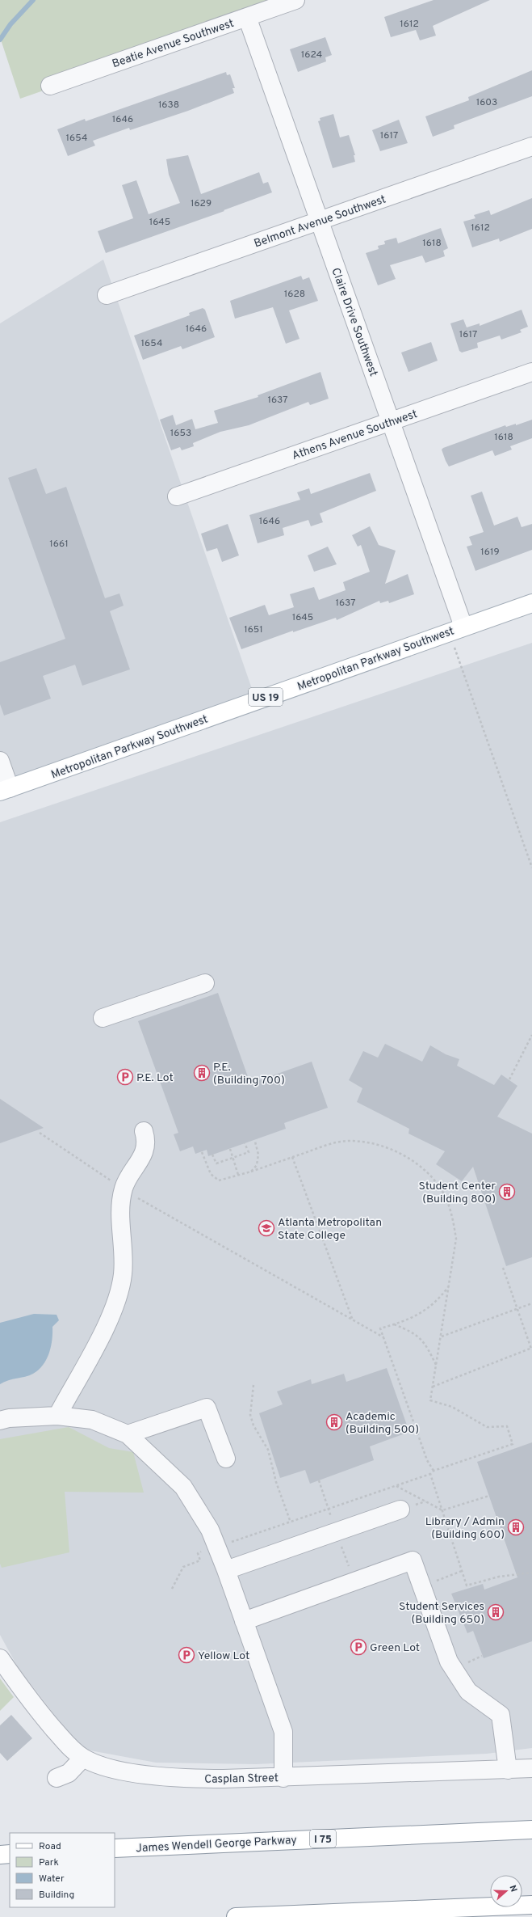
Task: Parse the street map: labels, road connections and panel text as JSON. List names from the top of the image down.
{
  "streets": {
    "main road": [
      "Metropolitan Parkway Southwest",
      "US 19",
      "I 75",
      "James Wendell George Parkway"
    ],
    "street": [
      "Beatie Avenue Southwest",
      "Belmont Avenue Southwest",
      "Claire Drive Southwest",
      "Athens Avenue Southwest",
      "Casplan Street"
    ]
  },
  "crossings": [
    ["Beatie Avenue Southwest", "Claire Drive Southwest"],
    ["Belmont Avenue Southwest", "Claire Drive Southwest"],
    ["Claire Drive Southwest", "Athens Avenue Southwest"],
    ["Claire Drive Southwest", "Metropolitan Parkway Southwest"]
  ],
  "places": {
    "building": [
      "P.E. (Building 700)",
      "Student Center (Building 800)",
      "Academic (Building 500)",
      "Library / Admin (Building 600)",
      "Student Services (Building 650)"
    ],
    "parking": ["P.E. Lot", "Green Lot", "Yellow Lot"],
    "school or university": ["Atlanta Metropolitan State College"]
  },
  "house_numbers": [
    "1612",
    "1624",
    "1603",
    "1638",
    "1646",
    "1617",
    "1654",
    "1629",
    "1645",
    "1612",
    "1618",
    "1628",
    "1646",
    "1617",
    "1654",
    "1637",
    "1653",
    "1618",
    "1646",
    "1661",
    "1619",
    "1637",
    "1645",
    "1651"
  ],
  "legend": [
    "Road",
    "Park",
    "Water",
    "Building"
  ],
  "north": "right"
}
